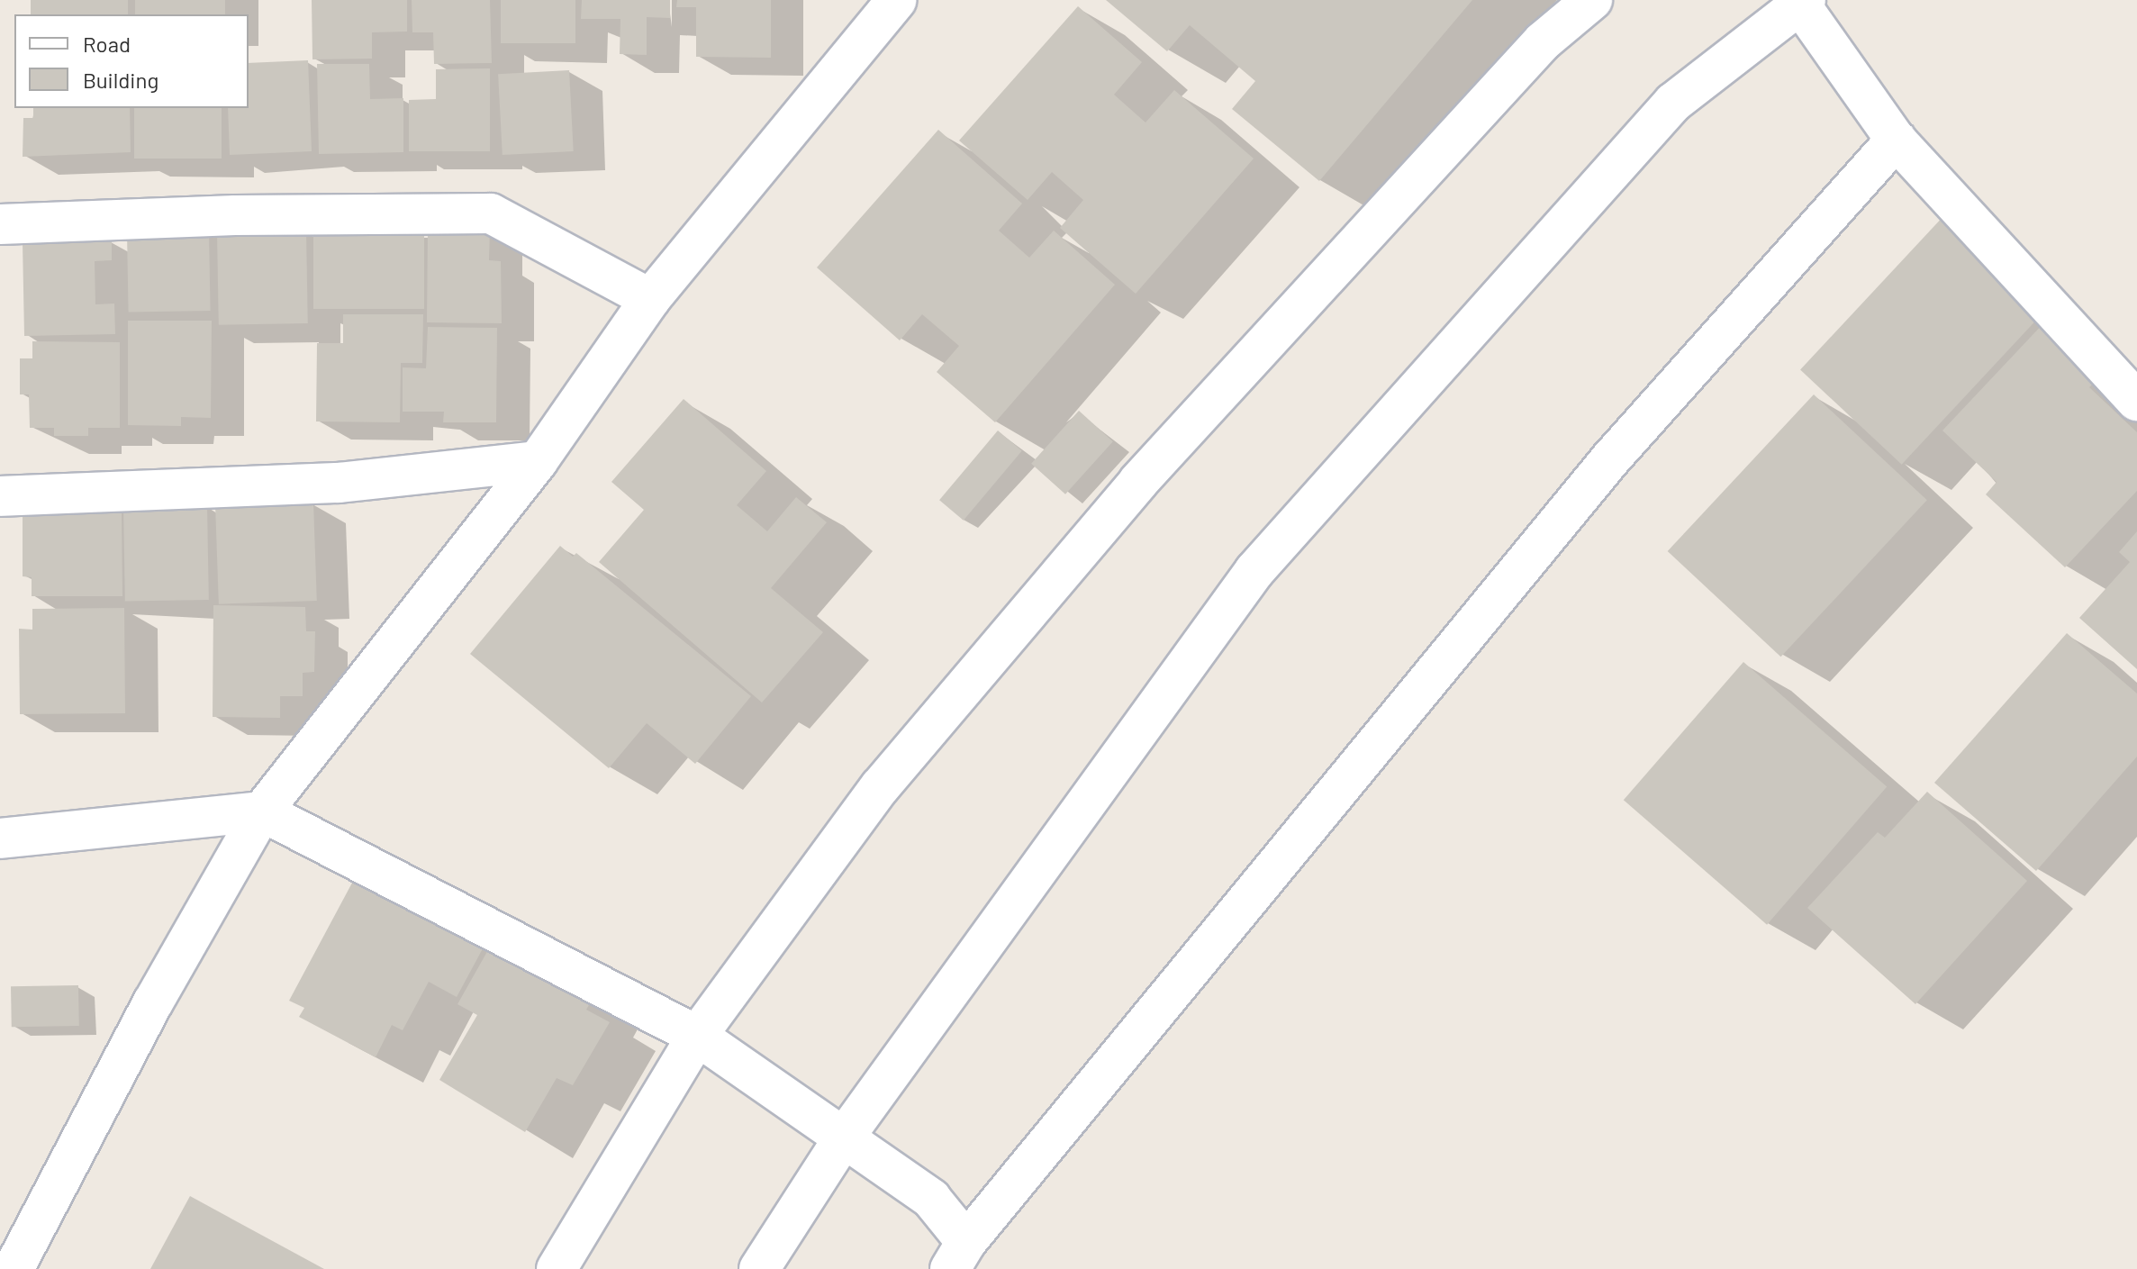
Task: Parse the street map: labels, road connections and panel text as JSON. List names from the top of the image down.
{
  "legend": ["Road", "Building"]
}
